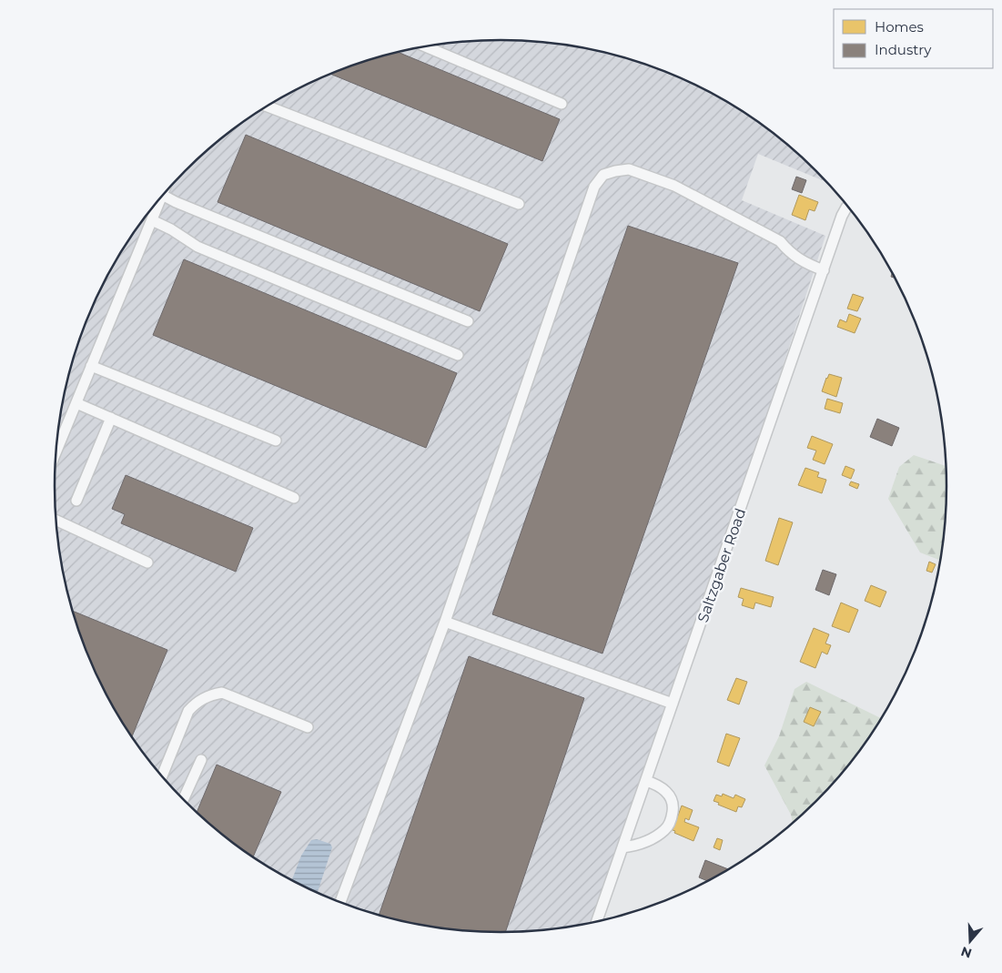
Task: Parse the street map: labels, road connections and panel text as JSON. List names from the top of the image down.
{
  "streets": {
    "street": ["Saltzgaber Road"]
  },
  "legend": ["Homes", "Industry"],
  "north": "bottom"
}
